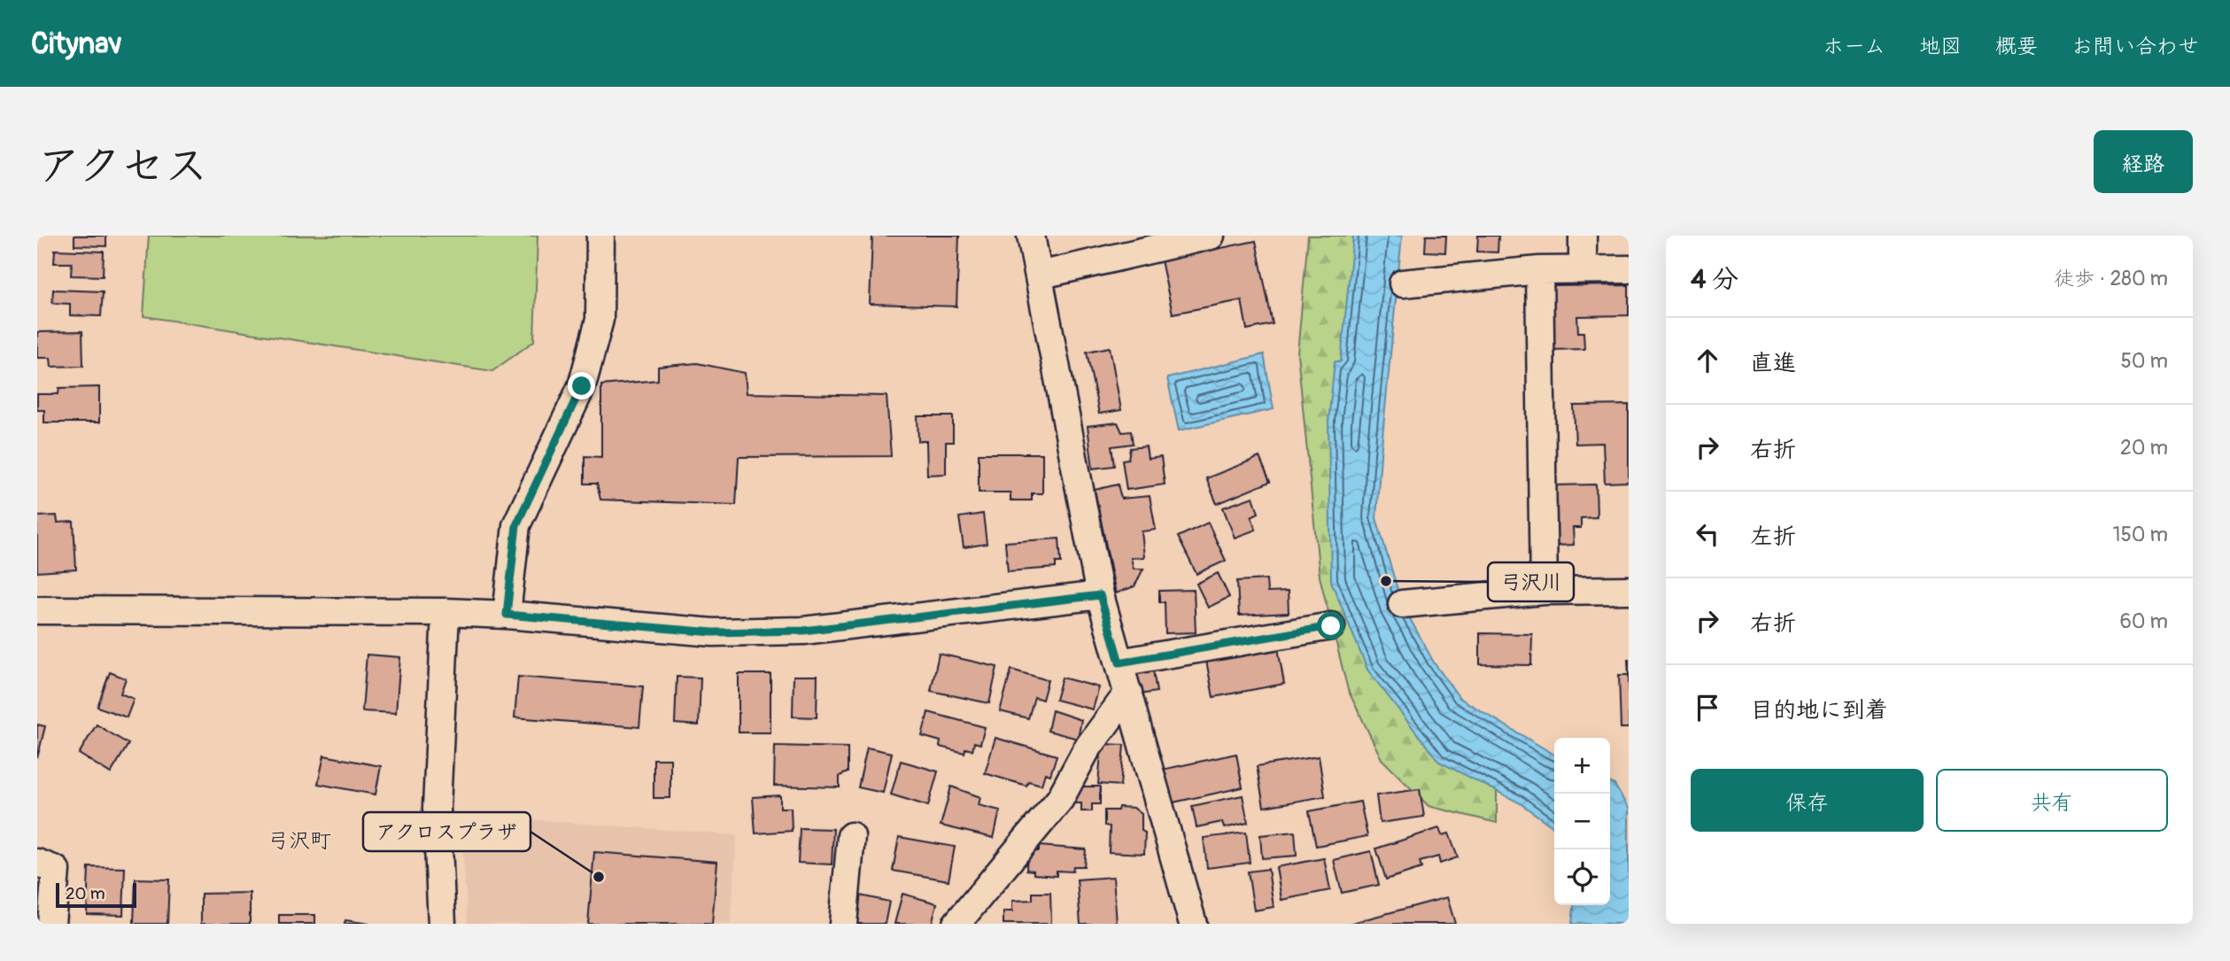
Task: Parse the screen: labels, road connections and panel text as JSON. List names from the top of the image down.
{
  "districts": ["弓沢町"],
  "places": ["弓沢川", "アクロスプラザ"],
  "scale_bar": "20 m",
  "page": {
    "header": "Citynav",
    "nav": [
      "ホーム",
      "地図",
      "概要",
      "お問い合わせ"
    ],
    "title": "アクセス",
    "buttons": [
      "経路",
      ["保存", "共有"]
    ],
    "heading": ["4 分", "徒歩 · 280 m"],
    "list": [
      ["直進", "50 m"],
      ["右折", "20 m"],
      ["左折", "150 m"],
      ["右折", "60 m"],
      "目的地に到着"
    ],
    "map_buttons": ["+", "−"],
    "scale": "20 m"
  }
}
